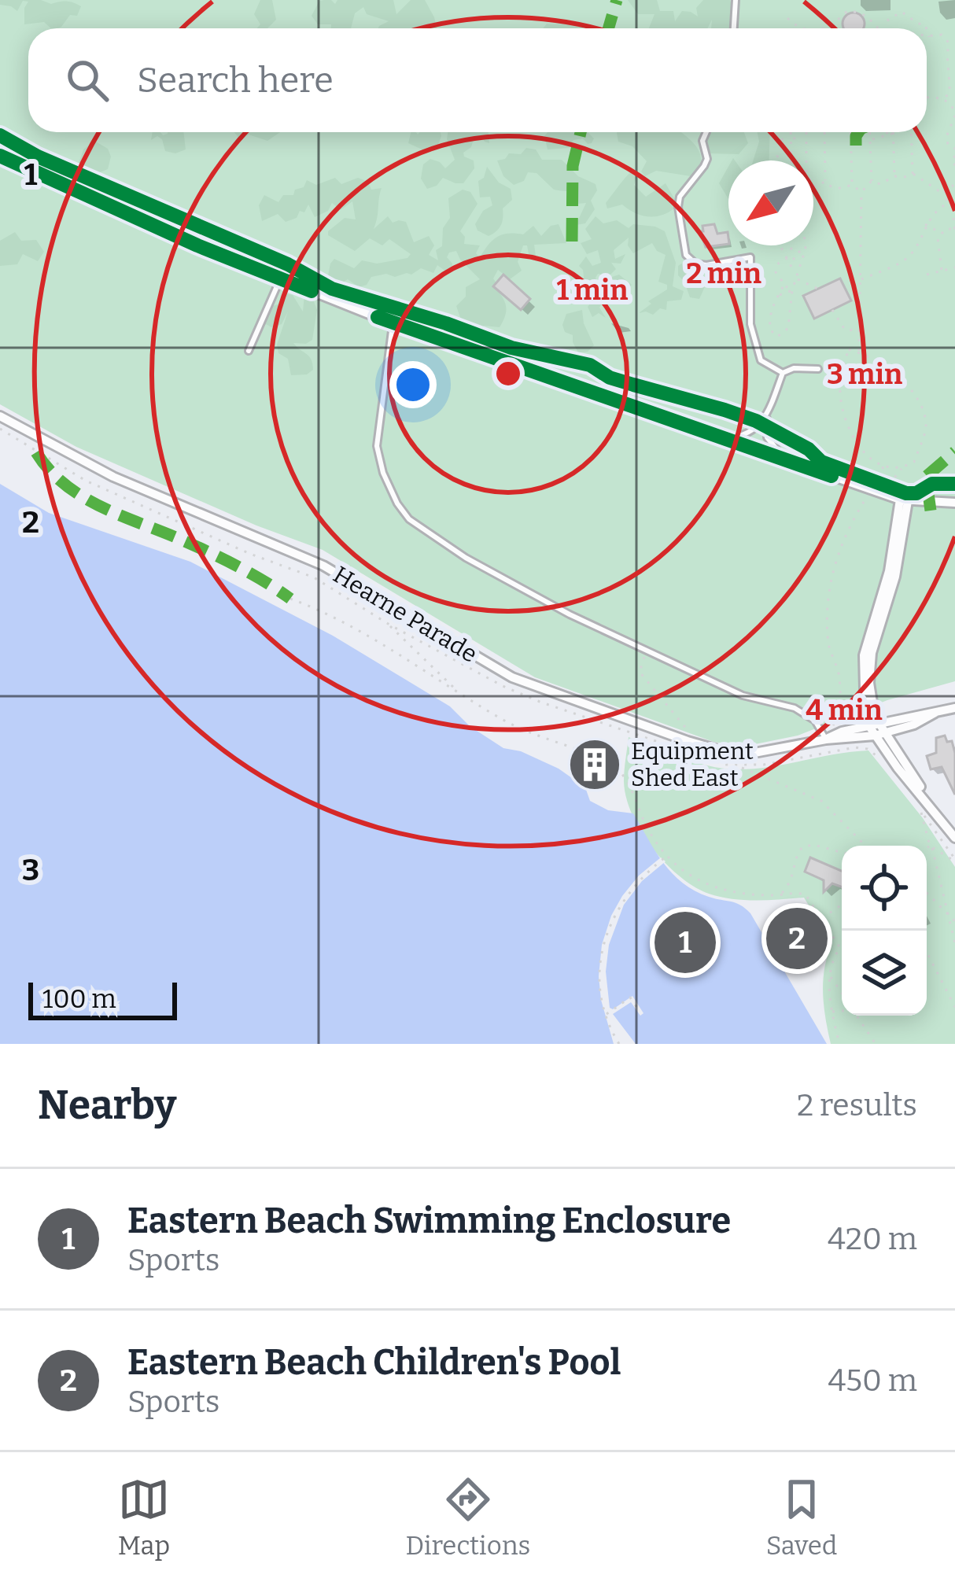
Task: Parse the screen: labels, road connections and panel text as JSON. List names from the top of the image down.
{
  "streets": {
    "street": ["Hearne Parade"]
  },
  "places": {
    "building": ["Equipment Shed East"]
  },
  "scale_bar": "100 m",
  "north": "bottom left",
  "page": {
    "search": "Search here",
    "pins": ["2", "1"],
    "scale": "100 m",
    "heading": ["Nearby", "2 results"],
    "list": [
      {
        "mark": "1",
        "name": "Eastern Beach Swimming Enclosure",
        "note": "Sports",
        "value": "420 m"
      },
      {
        "mark": "2",
        "name": "Eastern Beach Children's Pool",
        "note": "Sports",
        "value": "450 m"
      }
    ],
    "nav": ["Map", "Directions", "Saved"]
  },
  "grid": {
    "rows": ["1", "2", "3"]
  },
  "rings": [
    "2 min",
    "1 min",
    "3 min",
    "4 min"
  ]
}
